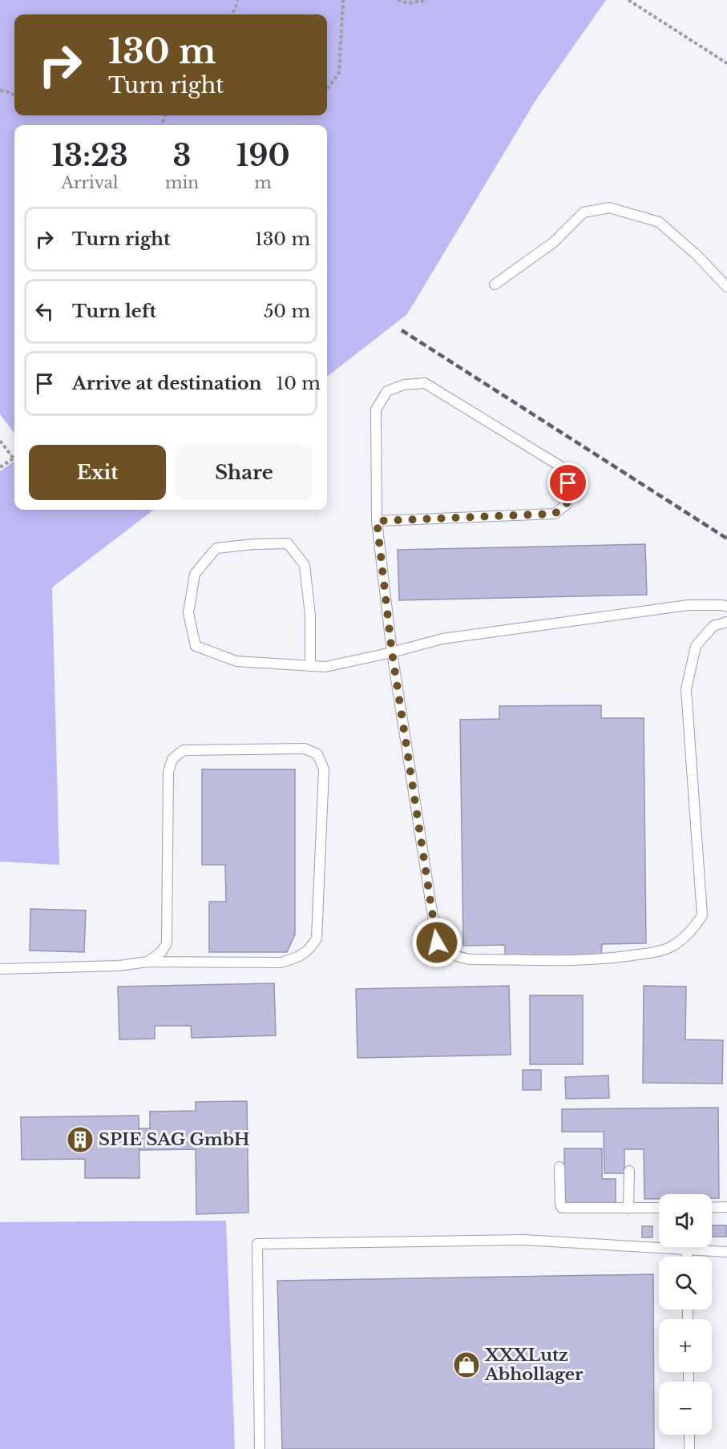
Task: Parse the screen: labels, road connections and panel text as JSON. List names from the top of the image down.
{
  "places": {
    "building": ["SPIE SAG GmbH"],
    "shop": ["XXXLutz Abhollager"]
  },
  "page": {
    "turn": ["130 m", "Turn right"],
    "eta": [
      "13:23",
      "Arrival",
      "3",
      "min",
      "190",
      "m"
    ],
    "list": [
      {
        "name": "Turn right",
        "value": "130 m"
      },
      {
        "name": "Turn left",
        "value": "50 m"
      },
      {
        "name": "Arrive at destination",
        "value": "10 m"
      }
    ],
    "buttons": ["Exit", "Share"],
    "map_buttons": ["+", "−"]
  }
}
